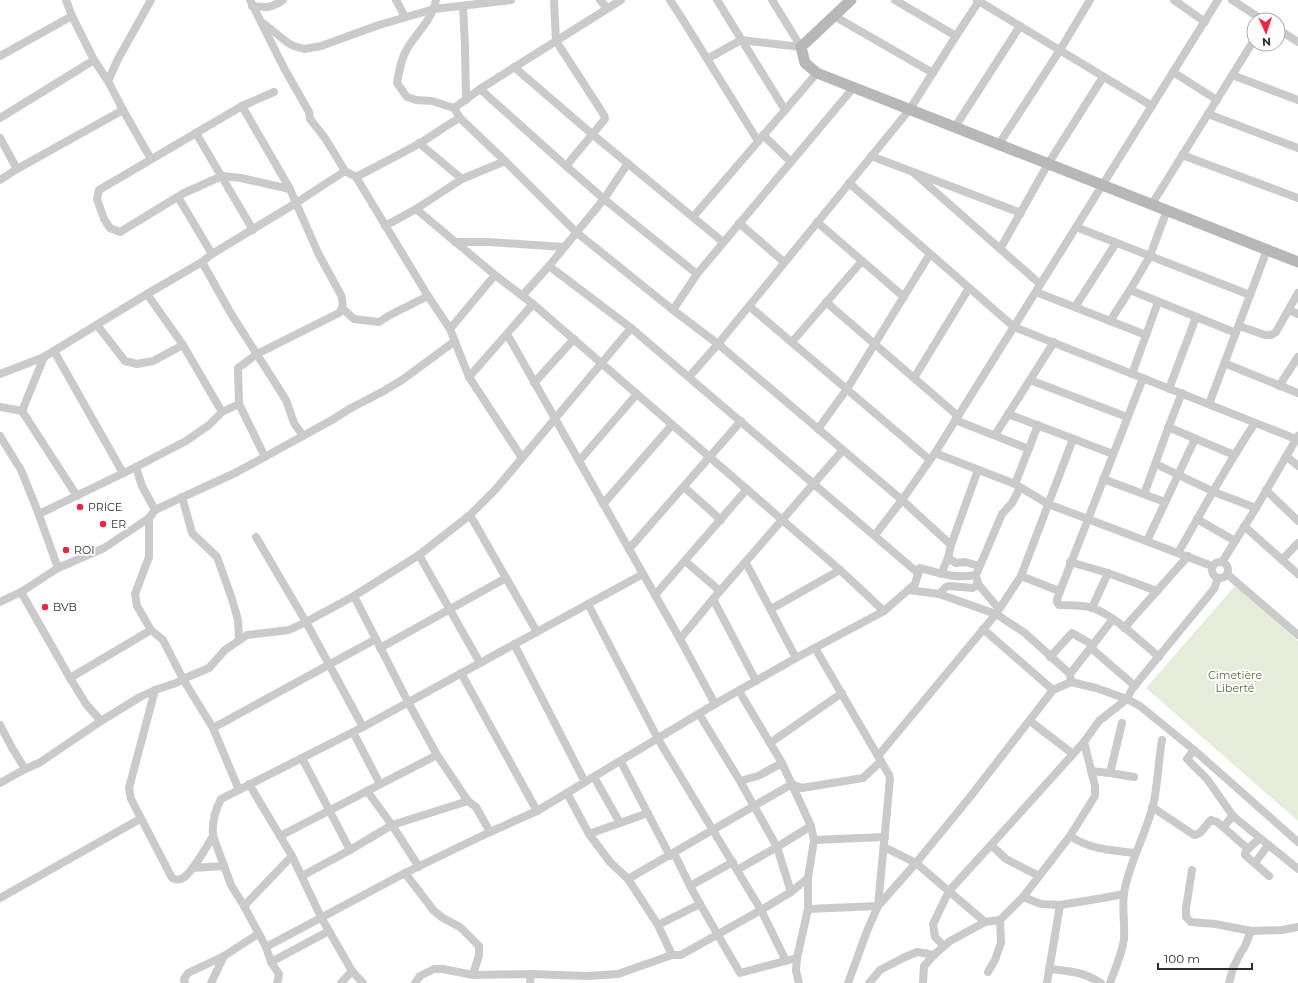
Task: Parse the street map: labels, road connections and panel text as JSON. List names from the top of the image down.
{
  "parks": ["Cimetière Liberté"],
  "places": [
    "PRICE",
    "ER",
    "ROI",
    "BVB"
  ],
  "scale_bar": "100 m",
  "north": "bottom"
}
